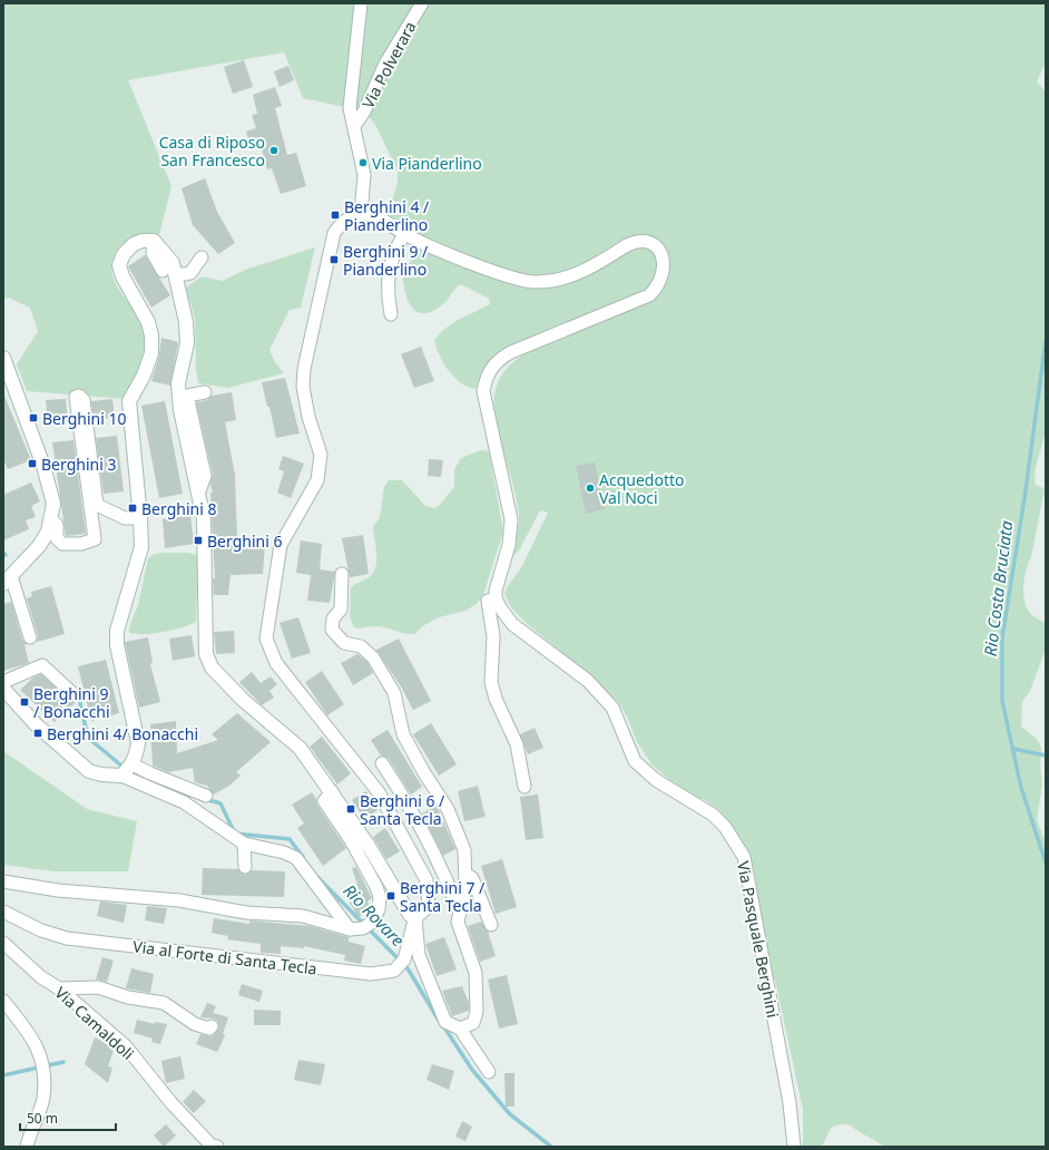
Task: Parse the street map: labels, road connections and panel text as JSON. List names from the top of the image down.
{
  "streets": {
    "street": [
      "Via Polverara",
      "Via Pasquale Berghini",
      "Via al Forte di Santa Tecla",
      "Via Camaldoli"
    ]
  },
  "water": ["Rio Costa Bruciata", "Rio Rovare"],
  "places": {
    "other": ["Casa di Riposo San Francesco", "Via Pianderlino", "Acquedotto Val Noci"],
    "transit": [
      "Berghini 4 / Pianderlino",
      "Berghini 9 / Pianderlino",
      "Berghini 10",
      "Berghini 3",
      "Berghini 8",
      "Berghini 6",
      "Berghini 9 / Bonacchi",
      "Berghini 4/ Bonacchi",
      "Berghini 6 / Santa Tecla",
      "Berghini 7 / Santa Tecla"
    ]
  },
  "scale_bar": "50 m"
}
